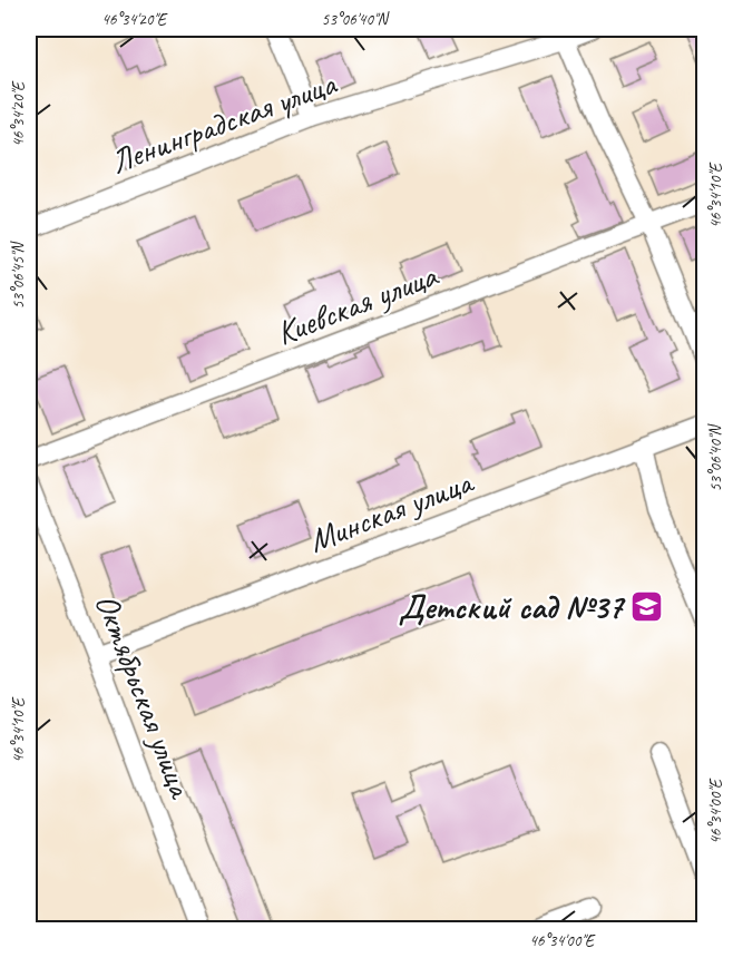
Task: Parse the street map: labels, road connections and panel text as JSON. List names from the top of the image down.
{
  "streets": {
    "street": [
      "Ленинградская улица",
      "Киевская улица",
      "Минская улица",
      "Октябрьская улица"
    ]
  },
  "crossings": [
    ["Минская улица", "Октябрьская улица"]
  ],
  "places": {
    "school or university": ["Детский сад №37"]
  },
  "coordinates": [
    "46°34'20\"E",
    "53°06'40\"N",
    "46°34'10\"E",
    "53°06'45\"N",
    "46°34'00\"E"
  ]
}
